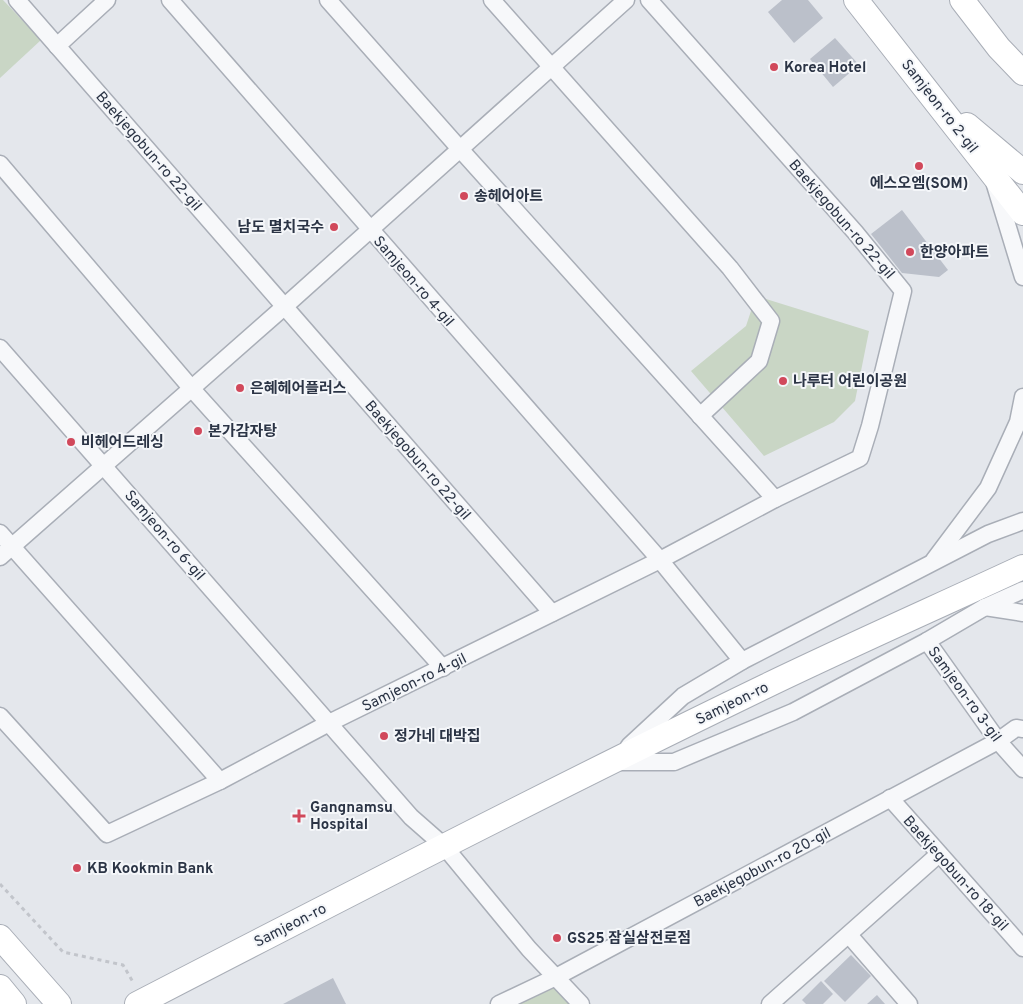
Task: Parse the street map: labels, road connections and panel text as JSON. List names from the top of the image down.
{
  "streets": {
    "main road": ["Samjeon-ro 2-gil", "Samjeon-ro"],
    "street": [
      "Baekjegobun-ro 22-gil",
      "Samjeon-ro 4-gil",
      "Samjeon-ro 6-gil",
      "Samjeon-ro 3-gil",
      "Baekjegobun-ro 20-gil",
      "Baekjegobun-ro 18-gil"
    ]
  },
  "crossings": [
    ["Baekjegobun-ro 22-gil", "Samjeon-ro 4-gil"],
    ["Samjeon-ro 4-gil", "Samjeon-ro 6-gil"],
    ["Samjeon-ro 6-gil", "Samjeon-ro"],
    ["Samjeon-ro 3-gil", "Baekjegobun-ro 20-gil"],
    ["Baekjegobun-ro 20-gil", "Baekjegobun-ro 18-gil"]
  ],
  "places": {
    "other": [
      "Korea Hotel",
      "에스오엠(SOM)",
      "송헤어아트",
      "남도 멸치국수",
      "한양아파트",
      "나루터 어린이공원",
      "은혜헤어플러스",
      "본가감자탕",
      "비헤어드레싱",
      "정가네 대박집",
      "KB Kookmin Bank",
      "GS25 잠실삼전로점"
    ],
    "health": ["Gangnamsu Hospital"]
  }
}
